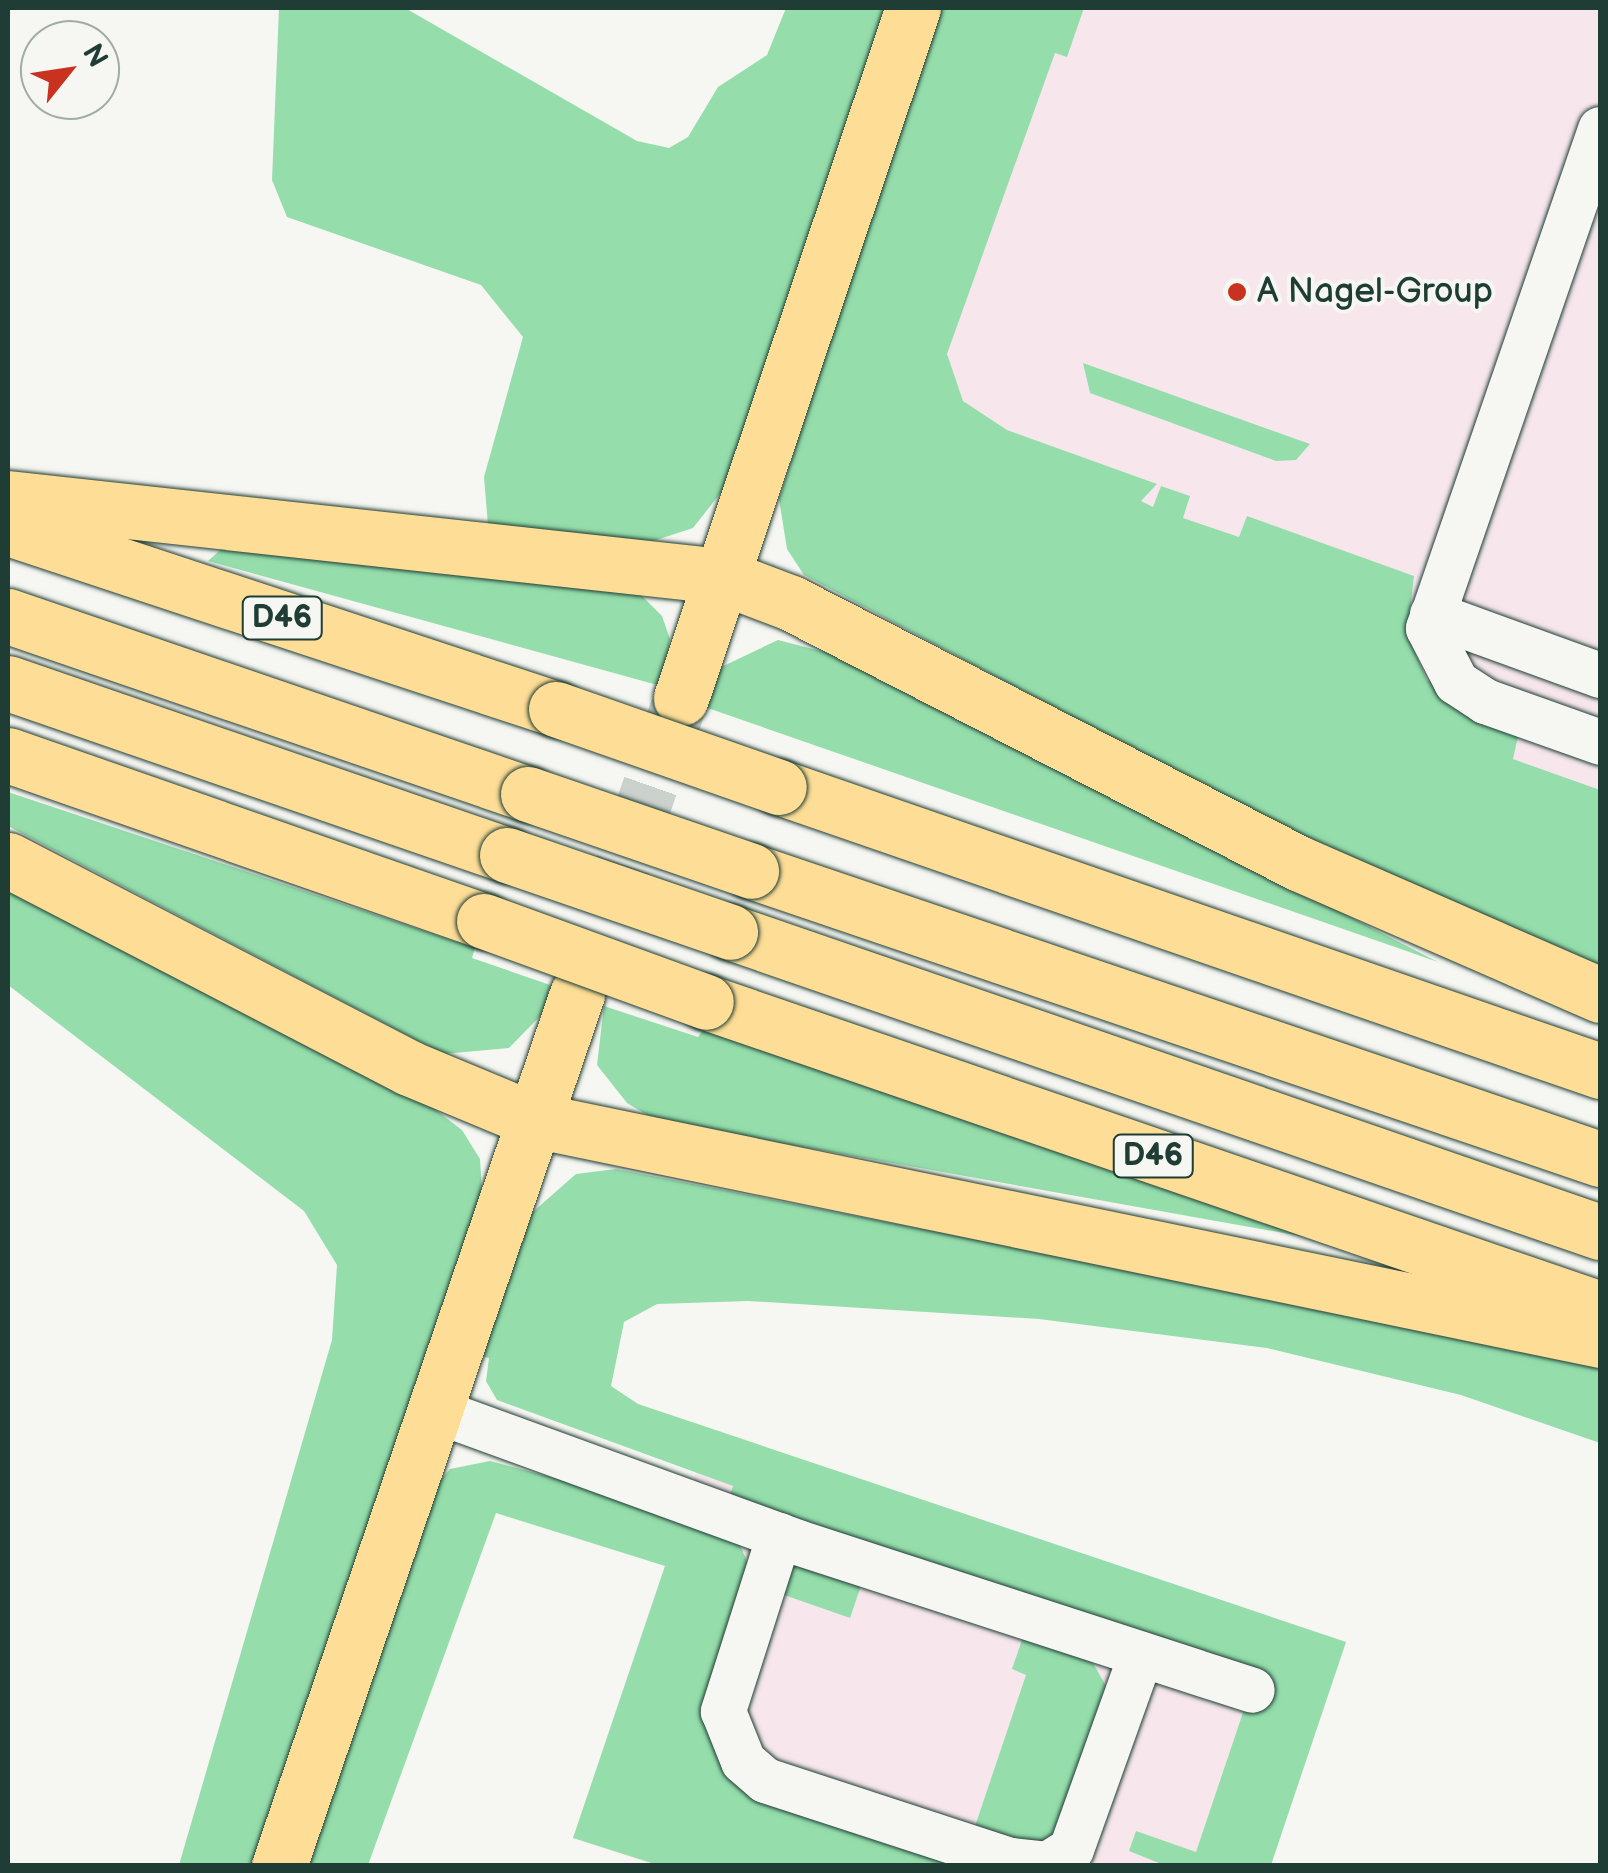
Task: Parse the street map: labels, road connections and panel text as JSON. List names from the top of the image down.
{
  "streets": {
    "main road": ["D46"]
  },
  "places": ["A Nagel-Group"],
  "north": "top right"
}
